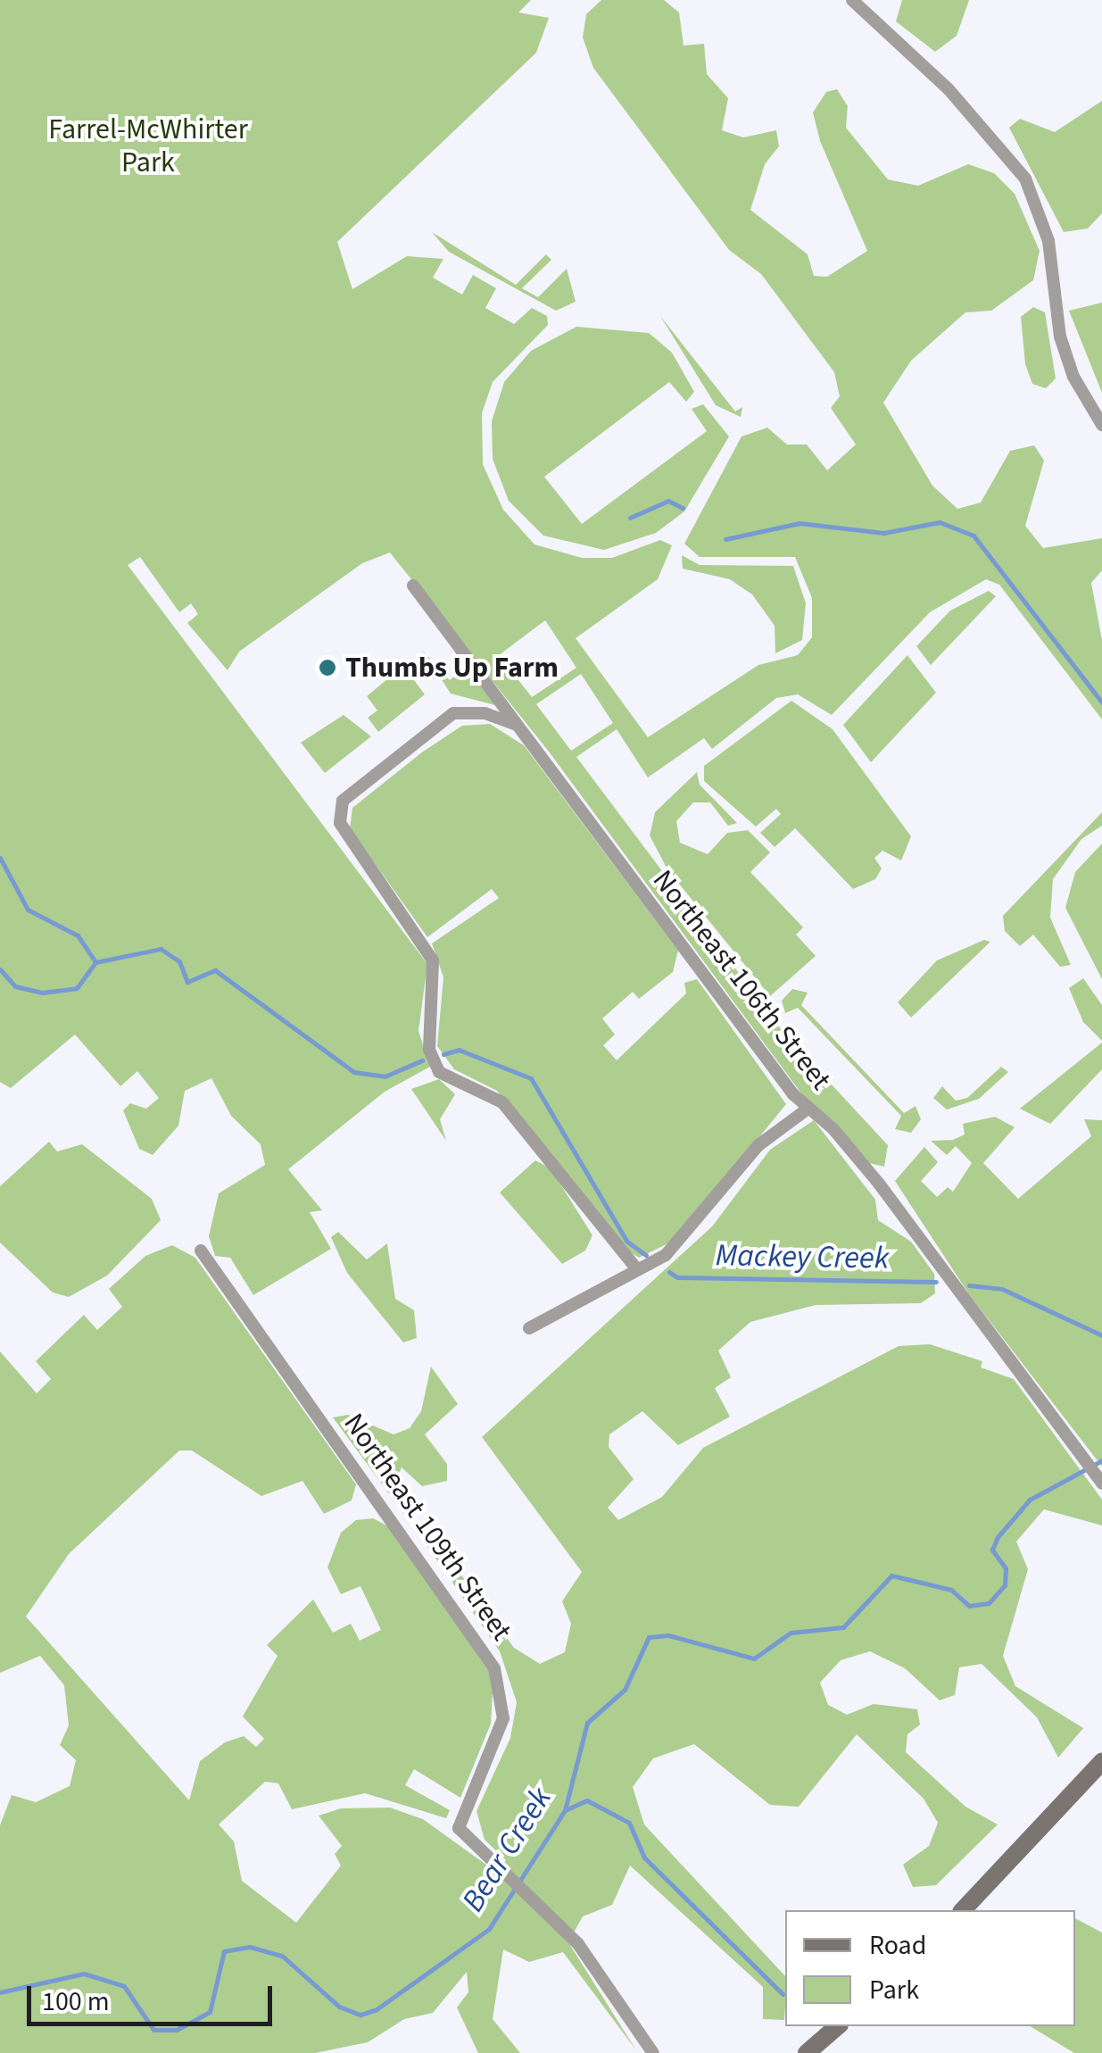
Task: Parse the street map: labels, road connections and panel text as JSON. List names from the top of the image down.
{
  "streets": {
    "street": ["Northeast 106th Street", "Northeast 109th Street"]
  },
  "water": ["Mackey Creek", "Bear Creek"],
  "parks": ["Farrel-McWhirter Park"],
  "places": ["Thumbs Up Farm"],
  "legend": ["Road", "Park"],
  "scale_bar": "100 m"
}
